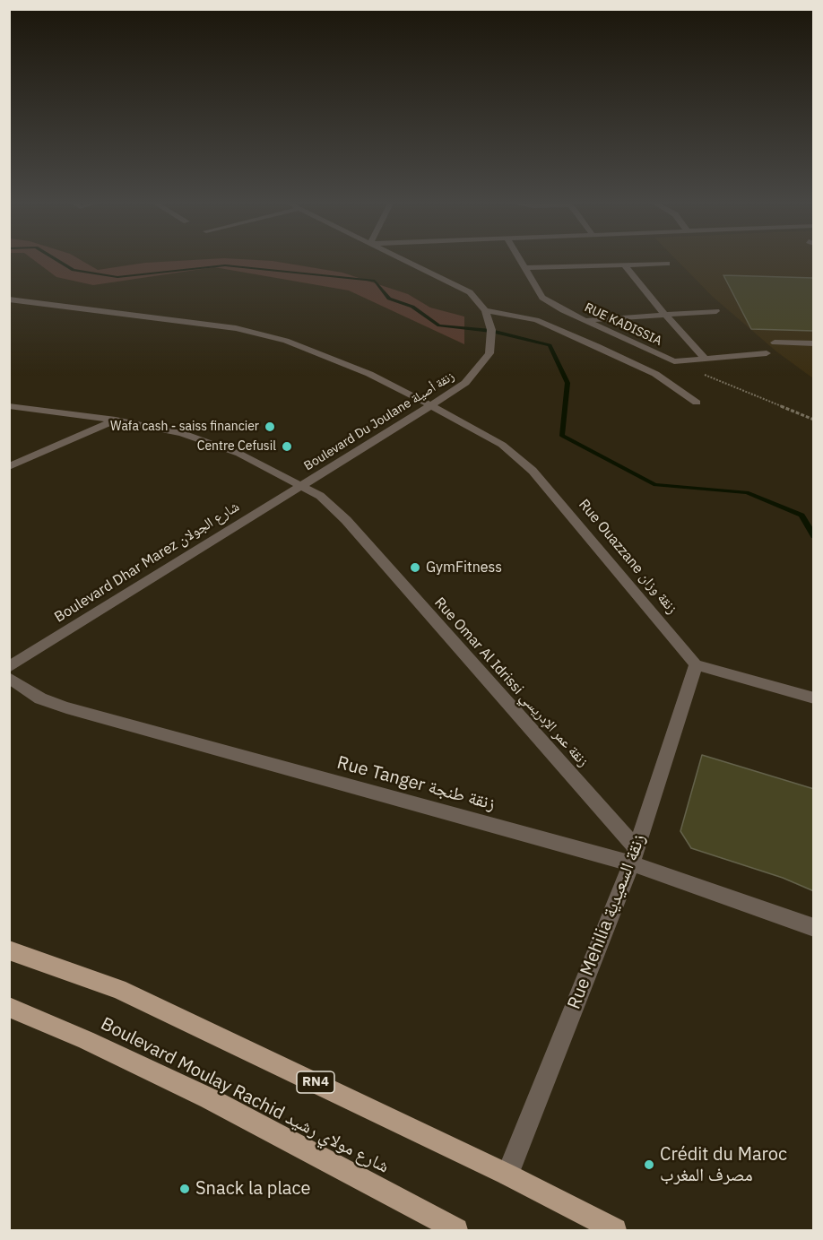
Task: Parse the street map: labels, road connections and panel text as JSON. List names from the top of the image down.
{
  "streets": {
    "main road": ["RN4", "Boulevard Moulay Rachid شارع مولاي رشيد"],
    "street": [
      "RUE KADISSIA",
      "Boulevard Du Joulane زنقة أصيلة",
      "Rue Ouazzane زنقة وزان",
      "Boulevard Dhar Marez شارع الجولان",
      "Rue Omar Al Idrissi زنقة عمر الإدريسي",
      "Rue Tanger زنقة طنجة",
      "Rue Mehilia زنقة السعيدية"
    ]
  },
  "crossings": [
    ["Boulevard Du Joulane زنقة أصيلة", "Rue Ouazzane زنقة وزان"],
    ["Boulevard Du Joulane زنقة أصيلة", "Boulevard Dhar Marez شارع الجولان"],
    ["Boulevard Du Joulane زنقة أصيلة", "Rue Omar Al Idrissi زنقة عمر الإدريسي"],
    ["Rue Ouazzane زنقة وزان", "Rue Mehilia زنقة السعيدية"],
    ["Boulevard Dhar Marez شارع الجولان", "Rue Omar Al Idrissi زنقة عمر الإدريسي"],
    ["Rue Omar Al Idrissi زنقة عمر الإدريسي", "Rue Tanger زنقة طنجة"],
    ["Rue Omar Al Idrissi زنقة عمر الإدريسي", "Rue Mehilia زنقة السعيدية"],
    ["Rue Tanger زنقة طنجة", "Rue Mehilia زنقة السعيدية"],
    ["Rue Mehilia زنقة السعيدية", "RN4"]
  ],
  "places": [
    "Wafa cash - saiss financier",
    "Centre Cefusil",
    "GymFitness",
    "Crédit du Maroc مصرف المغرب",
    "Snack la place"
  ]
}
